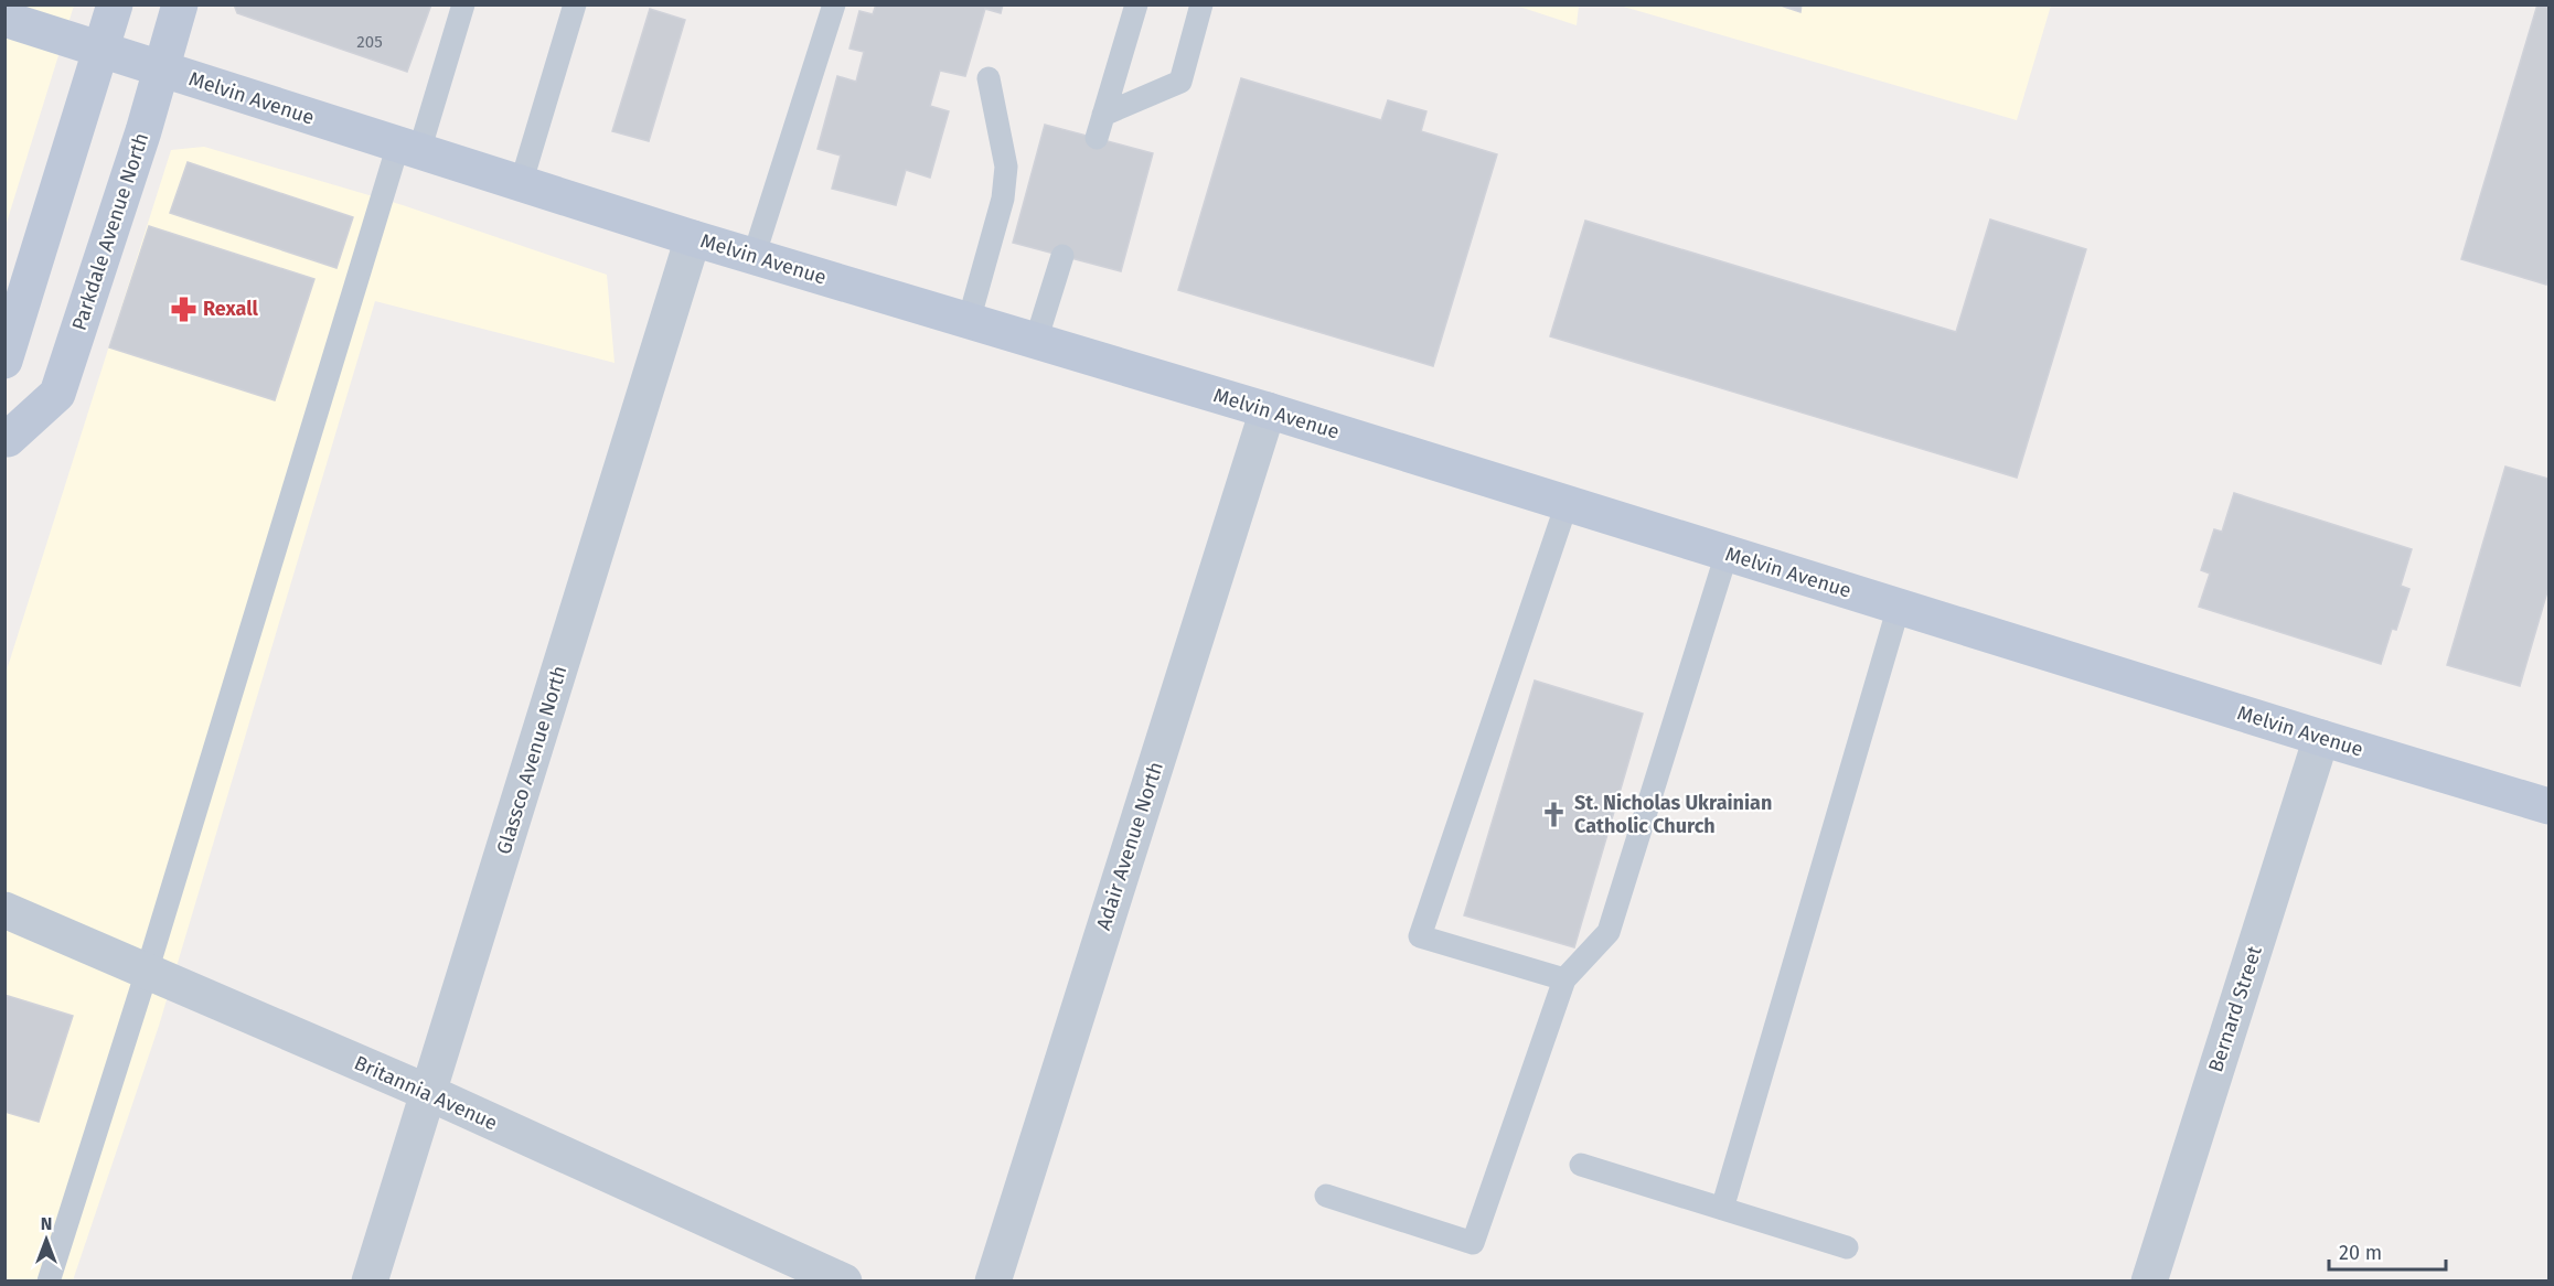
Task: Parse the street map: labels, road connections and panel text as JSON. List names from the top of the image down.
{
  "streets": {
    "street": [
      "Melvin Avenue",
      "Parkdale Avenue North",
      "Glassco Avenue North",
      "Adair Avenue North",
      "Bernard Street",
      "Britannia Avenue"
    ]
  },
  "crossings": [
    ["Melvin Avenue", "Parkdale Avenue North"],
    ["Melvin Avenue", "Glassco Avenue North"],
    ["Melvin Avenue", "Adair Avenue North"],
    ["Melvin Avenue", "Bernard Street"],
    ["Glassco Avenue North", "Britannia Avenue"]
  ],
  "places": {
    "pharmacy": ["Rexall"],
    "church": ["St. Nicholas Ukrainian Catholic Church"]
  },
  "house_numbers": ["205"],
  "scale_bar": "20 m",
  "north": "top"
}
